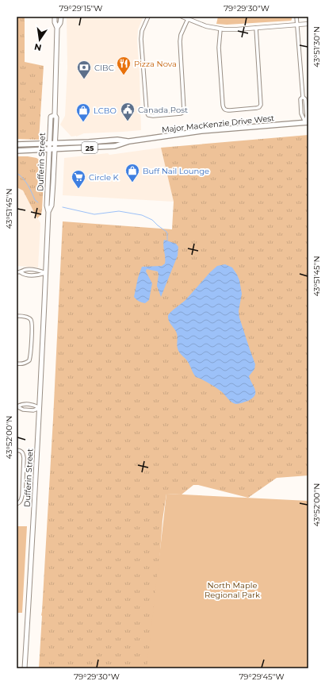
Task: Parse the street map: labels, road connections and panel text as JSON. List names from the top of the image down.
{
  "streets": {
    "main road": ["Major MacKenzie Drive West", "25", "Dufferin Street"]
  },
  "crossings": [
    ["Major MacKenzie Drive West", "Dufferin Street"]
  ],
  "parks": ["North Maple Regional Park"],
  "places": {
    "restaurant": ["Pizza Nova"],
    "bank": ["CIBC"],
    "public building": ["Canada Post"],
    "shop": ["LCBO", "Buff Nail Lounge"],
    "supermarket": ["Circle K"]
  },
  "north": "bottom",
  "coordinates": [
    "79°29'15\"W",
    "79°29'30\"W",
    "43°51'30\"N",
    "43°51'45\"N",
    "43°52'00\"N",
    "79°29'45\"W"
  ]
}
